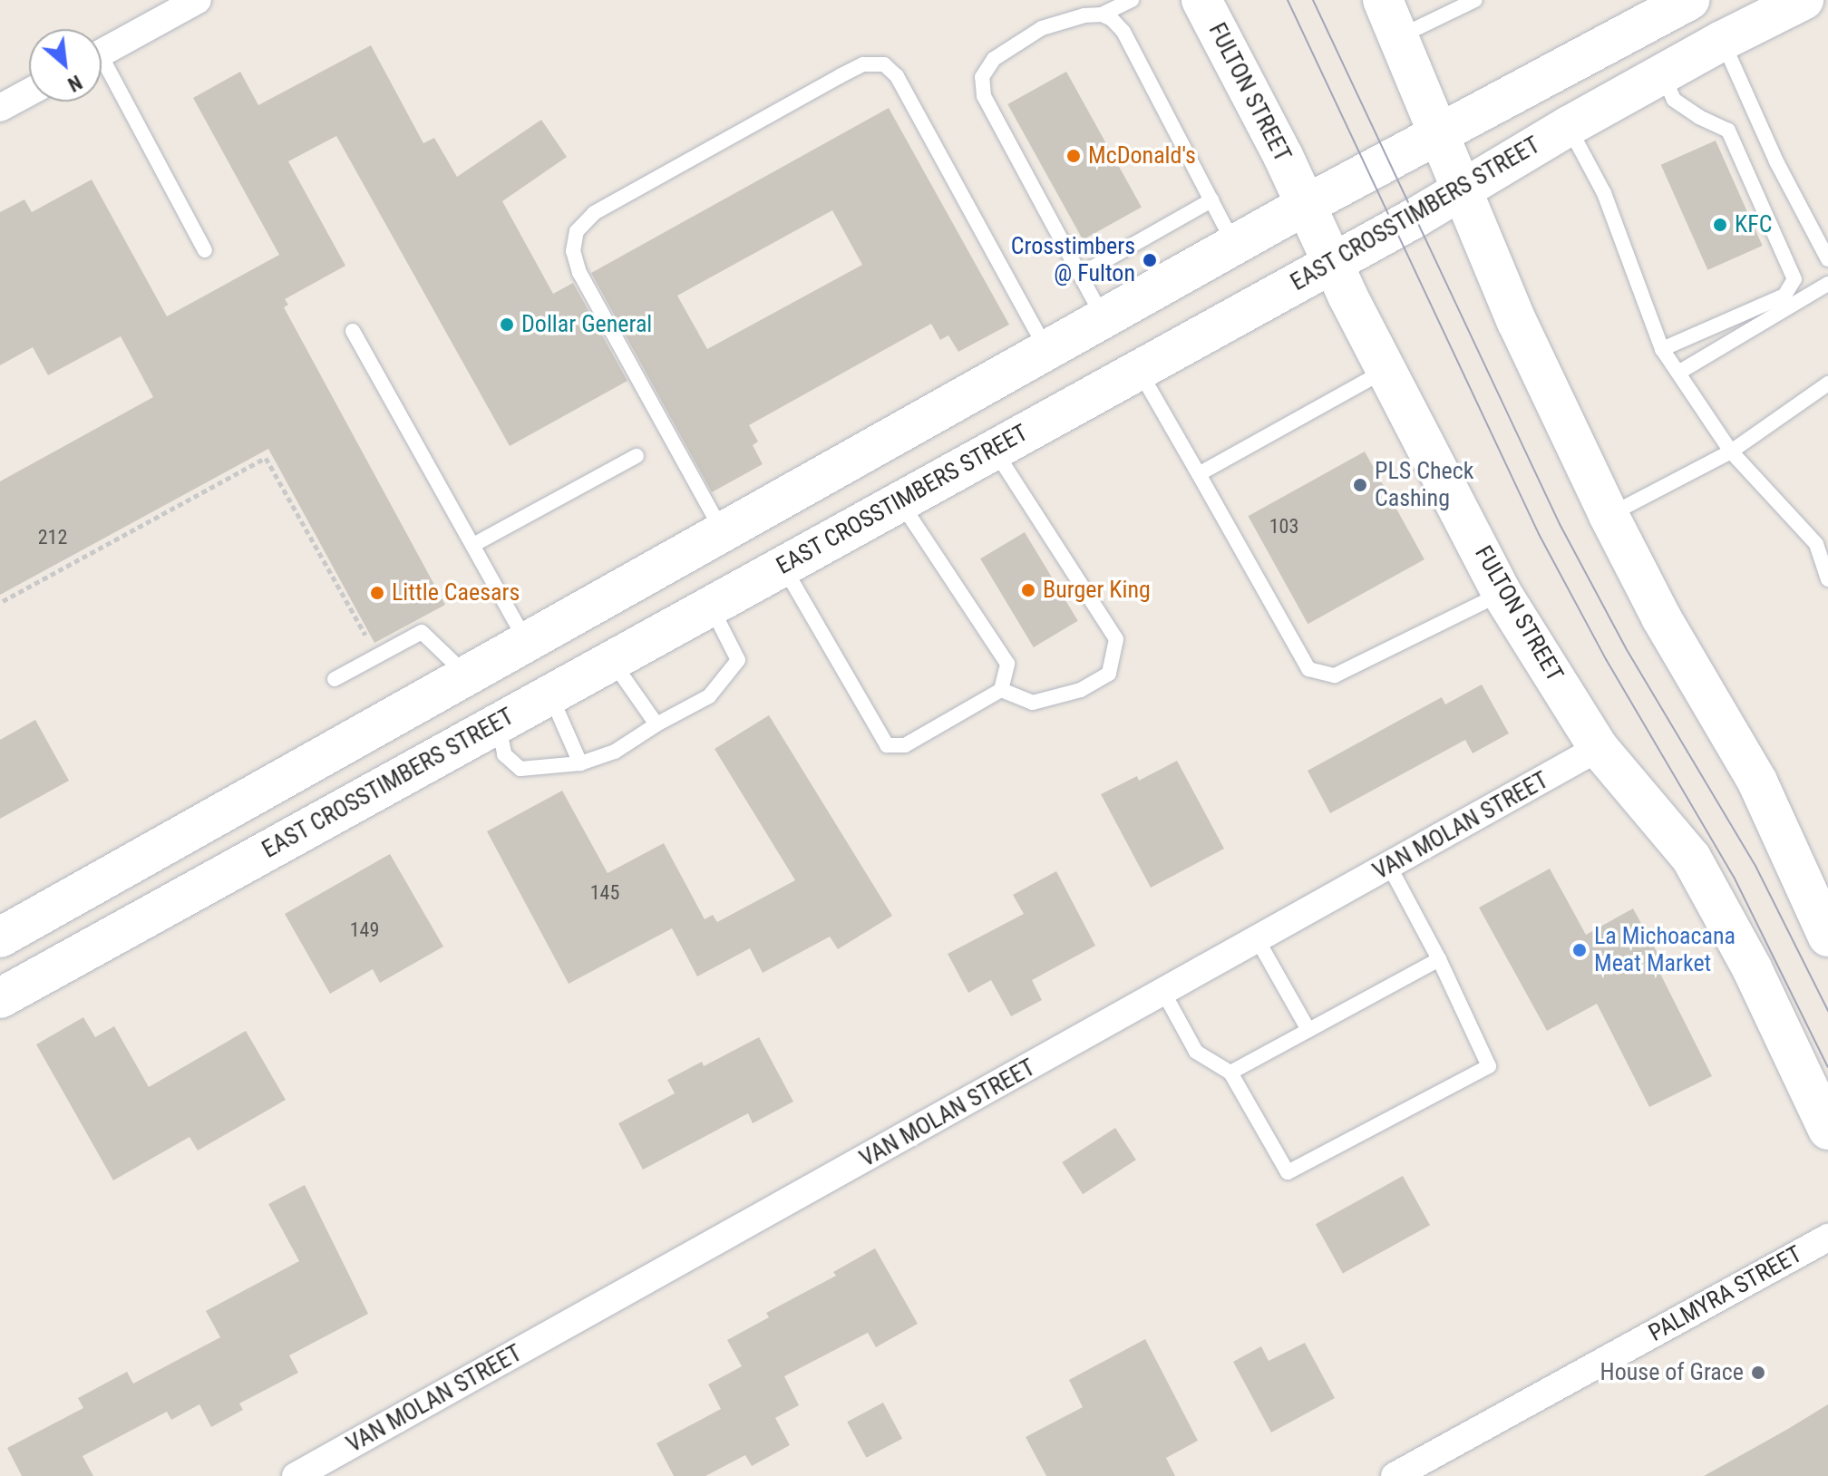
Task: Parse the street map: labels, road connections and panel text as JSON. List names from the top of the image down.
{
  "streets": {
    "main road": ["FULTON STREET", "EAST CROSSTIMBERS STREET"],
    "street": ["VAN MOLAN STREET", "PALMYRA STREET"]
  },
  "crossings": [
    ["FULTON STREET", "EAST CROSSTIMBERS STREET"],
    ["FULTON STREET", "VAN MOLAN STREET"]
  ],
  "places": [
    "McDonald's",
    "KFC",
    "Crosstimbers @ Fulton",
    "Dollar General",
    "PLS Check Cashing",
    "Burger King",
    "Little Caesars",
    "La Michoacana Meat Market",
    "House of Grace"
  ],
  "house_numbers": [
    "103",
    "212",
    "145",
    "149"
  ],
  "north": "bottom right"
}
